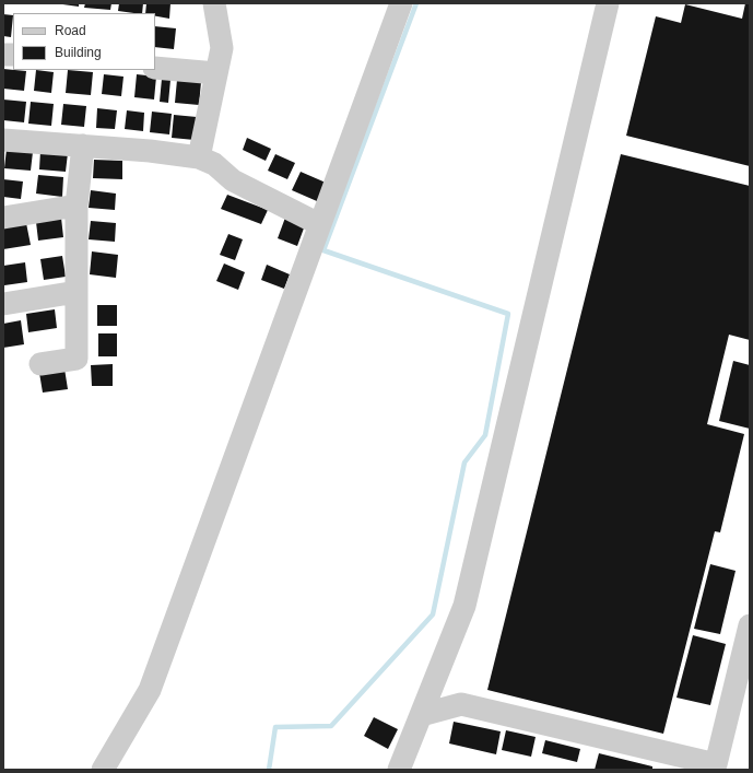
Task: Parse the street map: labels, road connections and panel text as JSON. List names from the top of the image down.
{
  "legend": ["Road", "Building"]
}
